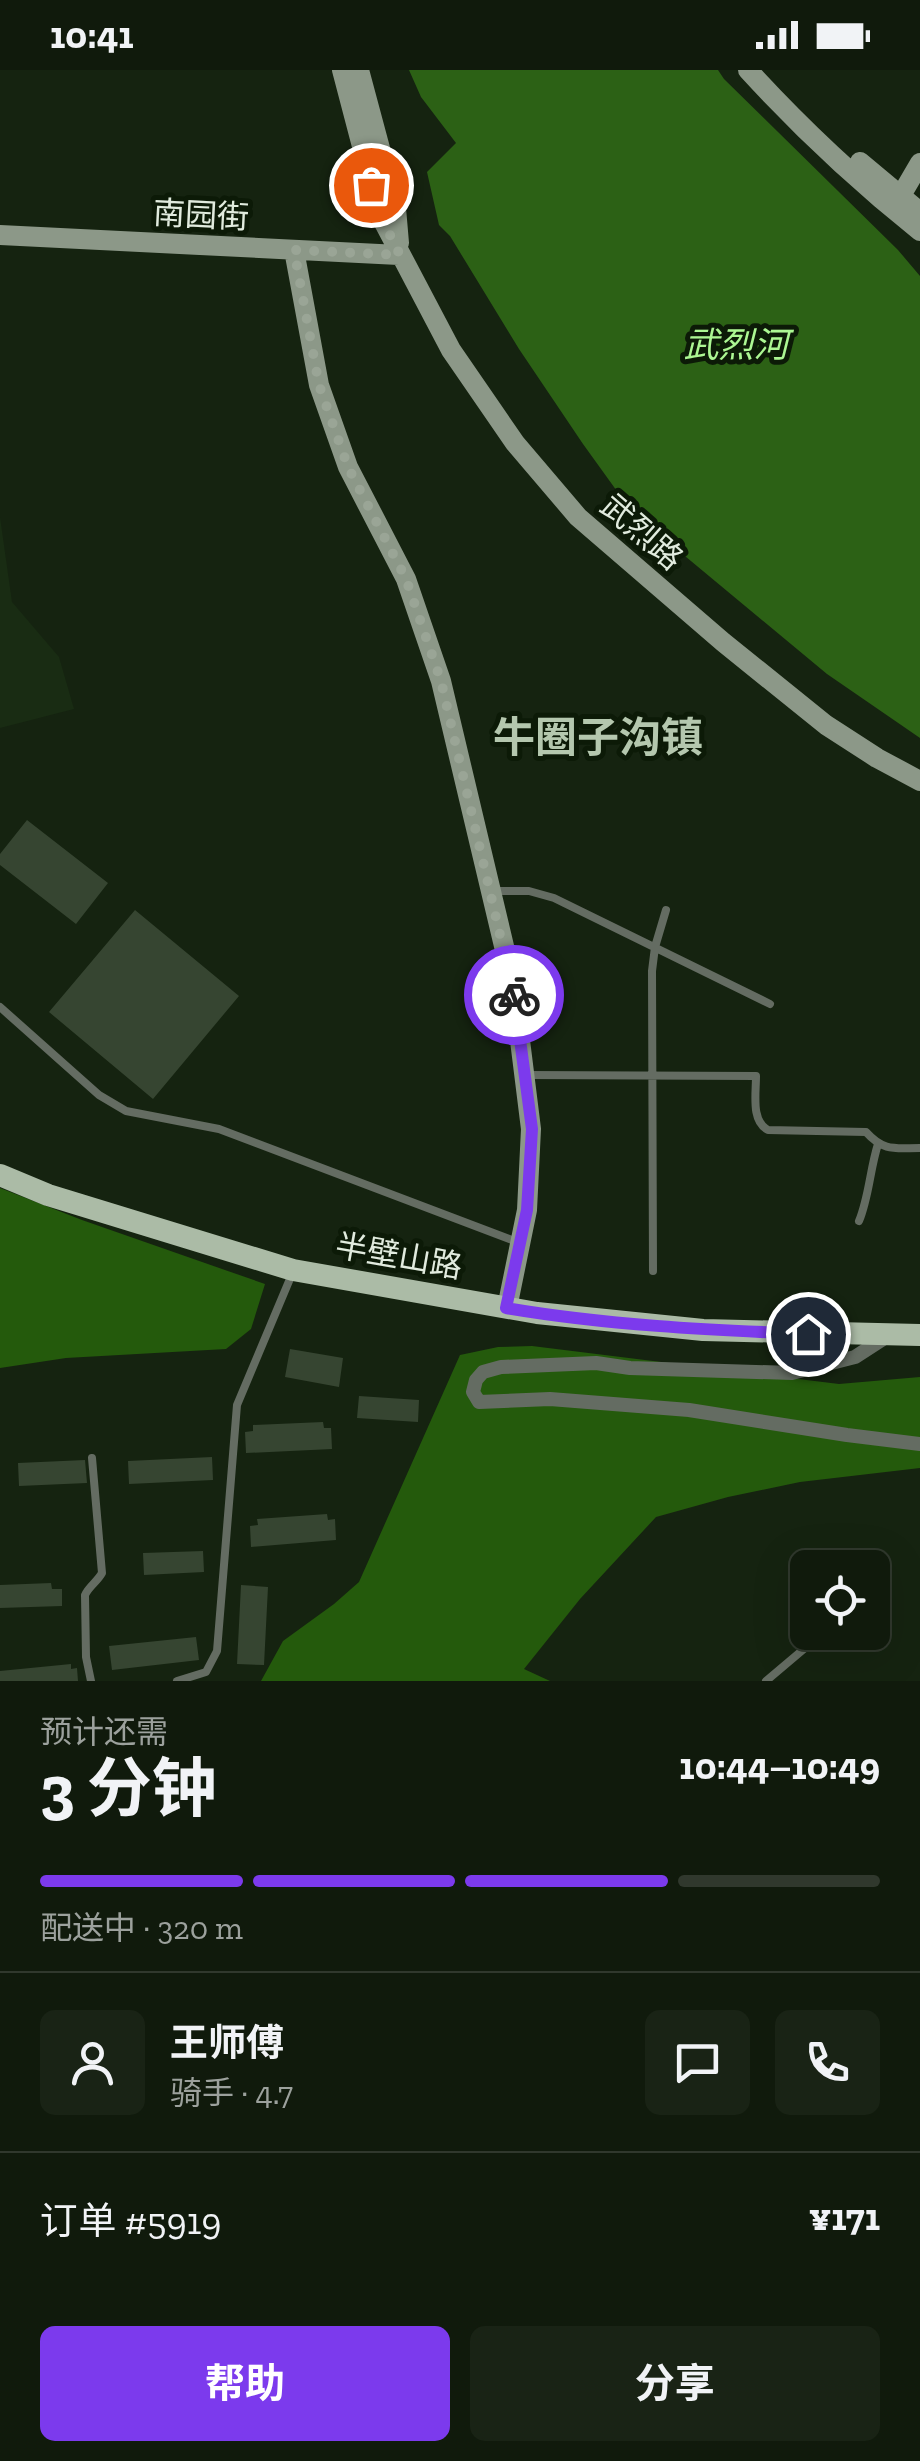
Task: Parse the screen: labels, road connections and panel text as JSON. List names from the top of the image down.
{
  "streets": {
    "main road": ["半壁山路"],
    "street": ["南园街", "武烈路"]
  },
  "crossings": [
    ["南园街", "武烈路"]
  ],
  "districts": ["牛圈子沟镇"],
  "water": ["武烈河"],
  "page": {
    "status": "10:41",
    "heading": ["3 分钟", "预计还需", "10:44–10:49"],
    "panel": [
      "王师傅",
      "骑手 · 4.7",
      "订单 #5919",
      "¥171"
    ],
    "bar": "配送中 · 320 m",
    "buttons": ["帮助", "分享"]
  }
}
